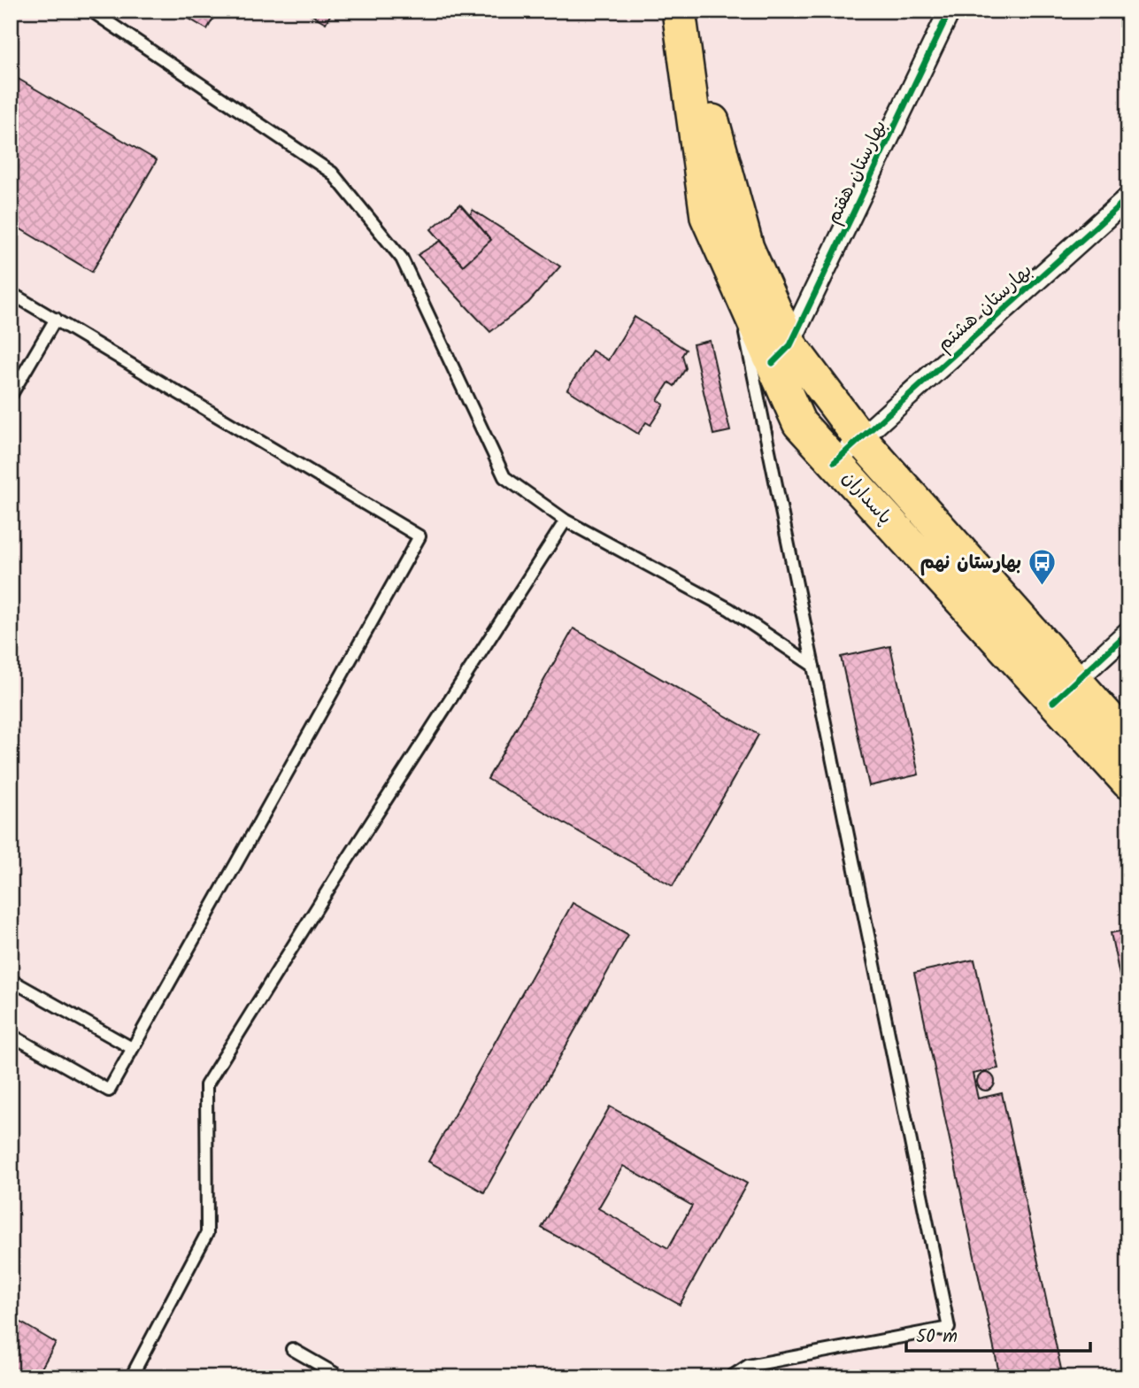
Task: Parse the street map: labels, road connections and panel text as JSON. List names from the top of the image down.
{
  "streets": {
    "main road": ["پاسداران"],
    "street": ["بهارستان هفتم", "بهارستان هشتم"]
  },
  "crossings": [
    ["بهارستان هفتم", "پاسداران"],
    ["بهارستان هشتم", "پاسداران"]
  ],
  "places": {
    "bus stop": ["بهارستان نهم"]
  },
  "scale_bar": "50 m"
}
